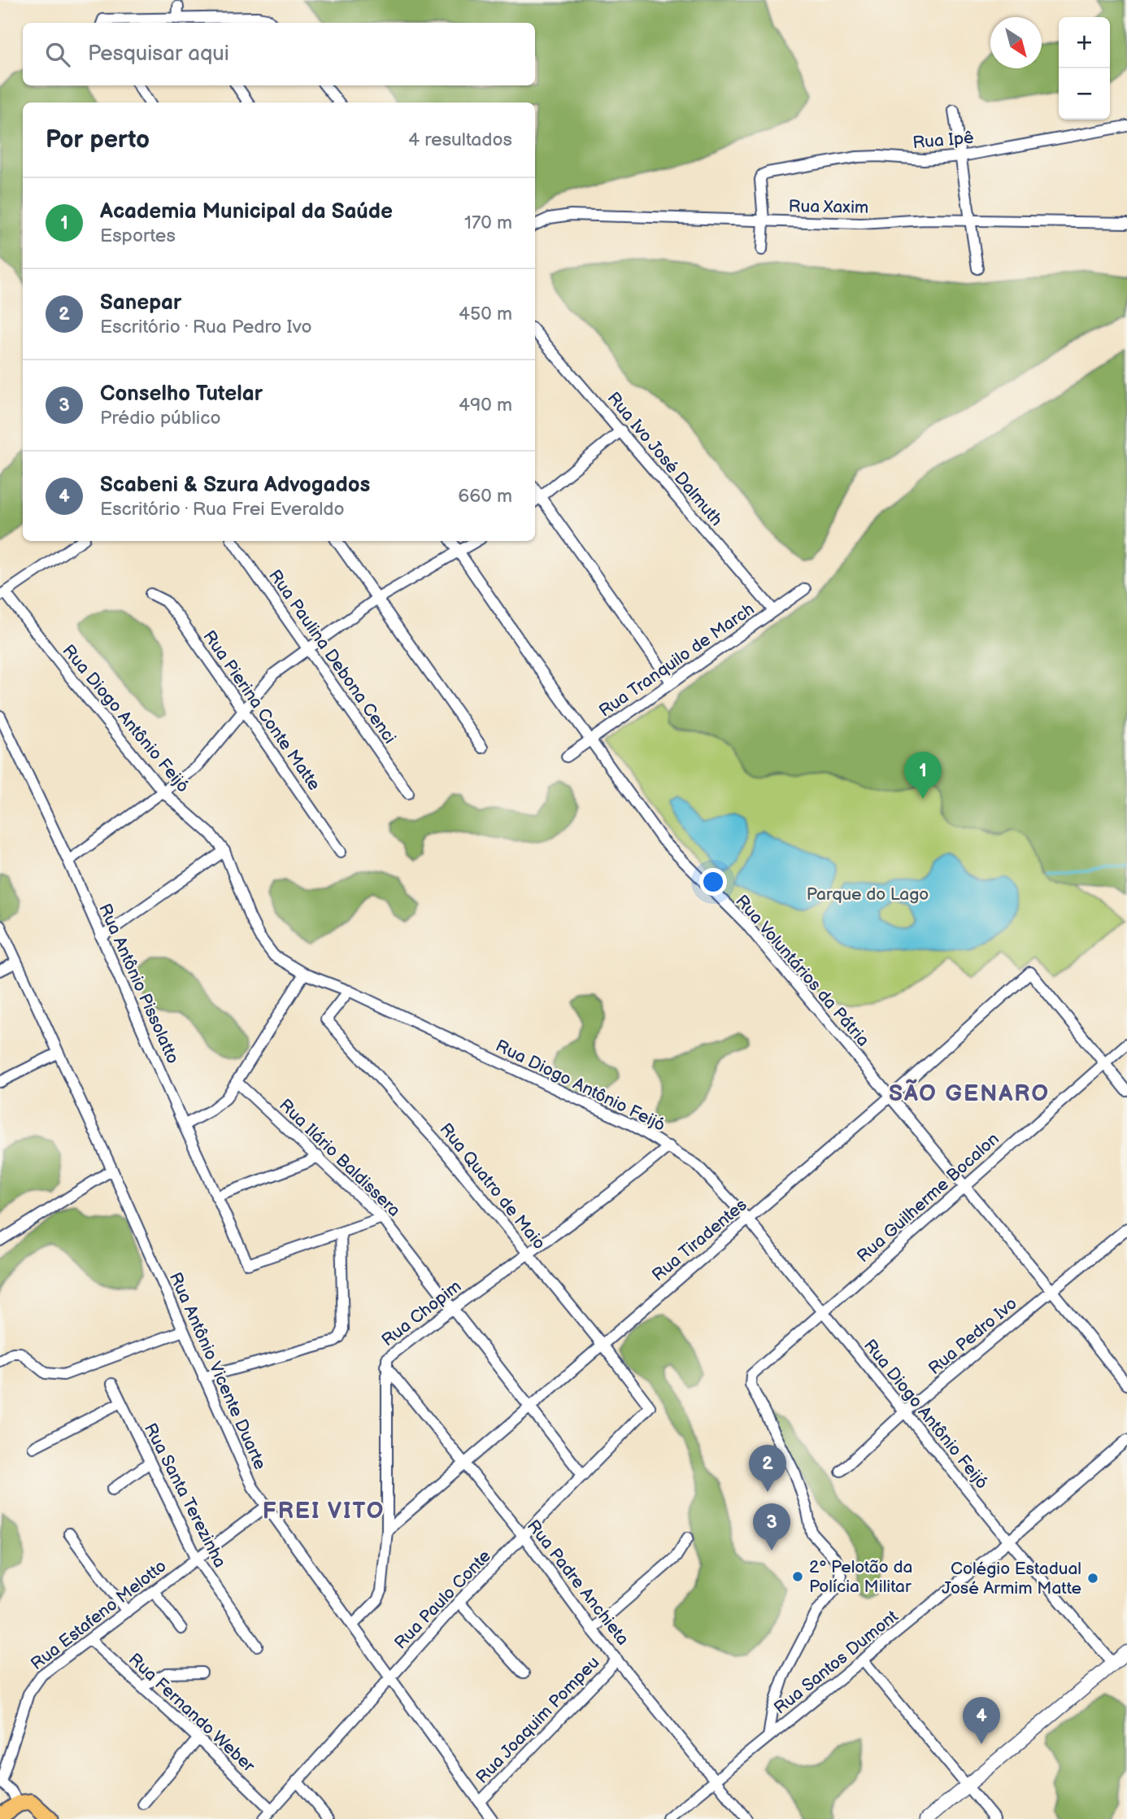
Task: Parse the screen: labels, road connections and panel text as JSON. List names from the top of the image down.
{
  "streets": {
    "street": [
      "Rua Ipê",
      "Rua Xaxim",
      "Rua Ivo José Dalmuth",
      "Rua Paulina Debona Cenci",
      "Rua Tranquilo de March",
      "Rua Pierina Conte Matte",
      "Rua Diogo Antônio Feijó",
      "Rua Voluntários da Pátria",
      "Rua Antônio Pissolatto",
      "Rua Ilário Baldissera",
      "Rua Quatro de Maio",
      "Rua Guilherme Bocalon",
      "Rua Tiradentes",
      "Rua Chopim",
      "Rua Pedro Ivo",
      "Rua Antônio Vicente Duarte",
      "Rua Santa Terezinha",
      "Rua Padre Anchieta",
      "Rua Paulo Conte",
      "Rua Estafeno Melotto",
      "Rua Santos Dumont",
      "Rua Fernando Weber",
      "Rua Joaquim Pompeu"
    ]
  },
  "crossings": [
    ["Rua Ipê", "Rua Xaxim"],
    ["Rua Ivo José Dalmuth", "Rua Tranquilo de March"],
    ["Rua Tranquilo de March", "Rua Voluntários da Pátria"],
    ["Rua Diogo Antônio Feijó", "Rua Quatro de Maio"],
    ["Rua Diogo Antônio Feijó", "Rua Guilherme Bocalon"],
    ["Rua Diogo Antônio Feijó", "Rua Tiradentes"],
    ["Rua Diogo Antônio Feijó", "Rua Chopim"],
    ["Rua Diogo Antônio Feijó", "Rua Pedro Ivo"],
    ["Rua Diogo Antônio Feijó", "Rua Santos Dumont"],
    ["Rua Voluntários da Pátria", "Rua Guilherme Bocalon"],
    ["Rua Voluntários da Pátria", "Rua Tiradentes"],
    ["Rua Voluntários da Pátria", "Rua Pedro Ivo"],
    ["Rua Ilário Baldissera", "Rua Tiradentes"],
    ["Rua Ilário Baldissera", "Rua Chopim"],
    ["Rua Ilário Baldissera", "Rua Paulo Conte"],
    ["Rua Quatro de Maio", "Rua Tiradentes"],
    ["Rua Quatro de Maio", "Rua Chopim"],
    ["Rua Quatro de Maio", "Rua Paulo Conte"],
    ["Rua Guilherme Bocalon", "Rua Tiradentes"],
    ["Rua Guilherme Bocalon", "Rua Santos Dumont"],
    ["Rua Tiradentes", "Rua Chopim"],
    ["Rua Tiradentes", "Rua Padre Anchieta"],
    ["Rua Chopim", "Rua Antônio Vicente Duarte"],
    ["Rua Chopim", "Rua Padre Anchieta"],
    ["Rua Antônio Vicente Duarte", "Rua Paulo Conte"],
    ["Rua Antônio Vicente Duarte", "Rua Estafeno Melotto"],
    ["Rua Antônio Vicente Duarte", "Rua Joaquim Pompeu"],
    ["Rua Santa Terezinha", "Rua Estafeno Melotto"],
    ["Rua Padre Anchieta", "Rua Paulo Conte"],
    ["Rua Padre Anchieta", "Rua Santos Dumont"],
    ["Rua Padre Anchieta", "Rua Joaquim Pompeu"],
    ["Rua Paulo Conte", "Rua Fernando Weber"],
    ["Rua Estafeno Melotto", "Rua Fernando Weber"]
  ],
  "districts": ["SÃO GENARO", "FREI VITO"],
  "parks": ["Parque do Lago"],
  "places": ["2º Pelotão da Polícia Militar", "Colégio Estadual José Armim Matte"],
  "north": "bottom right",
  "page": {
    "map_buttons": ["+", "−"],
    "search": "Pesquisar aqui",
    "heading": ["Por perto", "4 resultados"],
    "list": [
      {
        "mark": "1",
        "name": "Academia Municipal da Saúde",
        "note": "Esportes",
        "value": "170 m"
      },
      {
        "mark": "2",
        "name": "Sanepar",
        "note": "Escritório · Rua Pedro Ivo",
        "value": "450 m"
      },
      {
        "mark": "3",
        "name": "Conselho Tutelar",
        "note": "Prédio público",
        "value": "490 m"
      },
      {
        "mark": "4",
        "name": "Scabeni & Szura Advogados",
        "note": "Escritório · Rua Frei Everaldo",
        "value": "660 m"
      }
    ],
    "pins": [
      "1",
      "2",
      "3",
      "4"
    ]
  }
}
